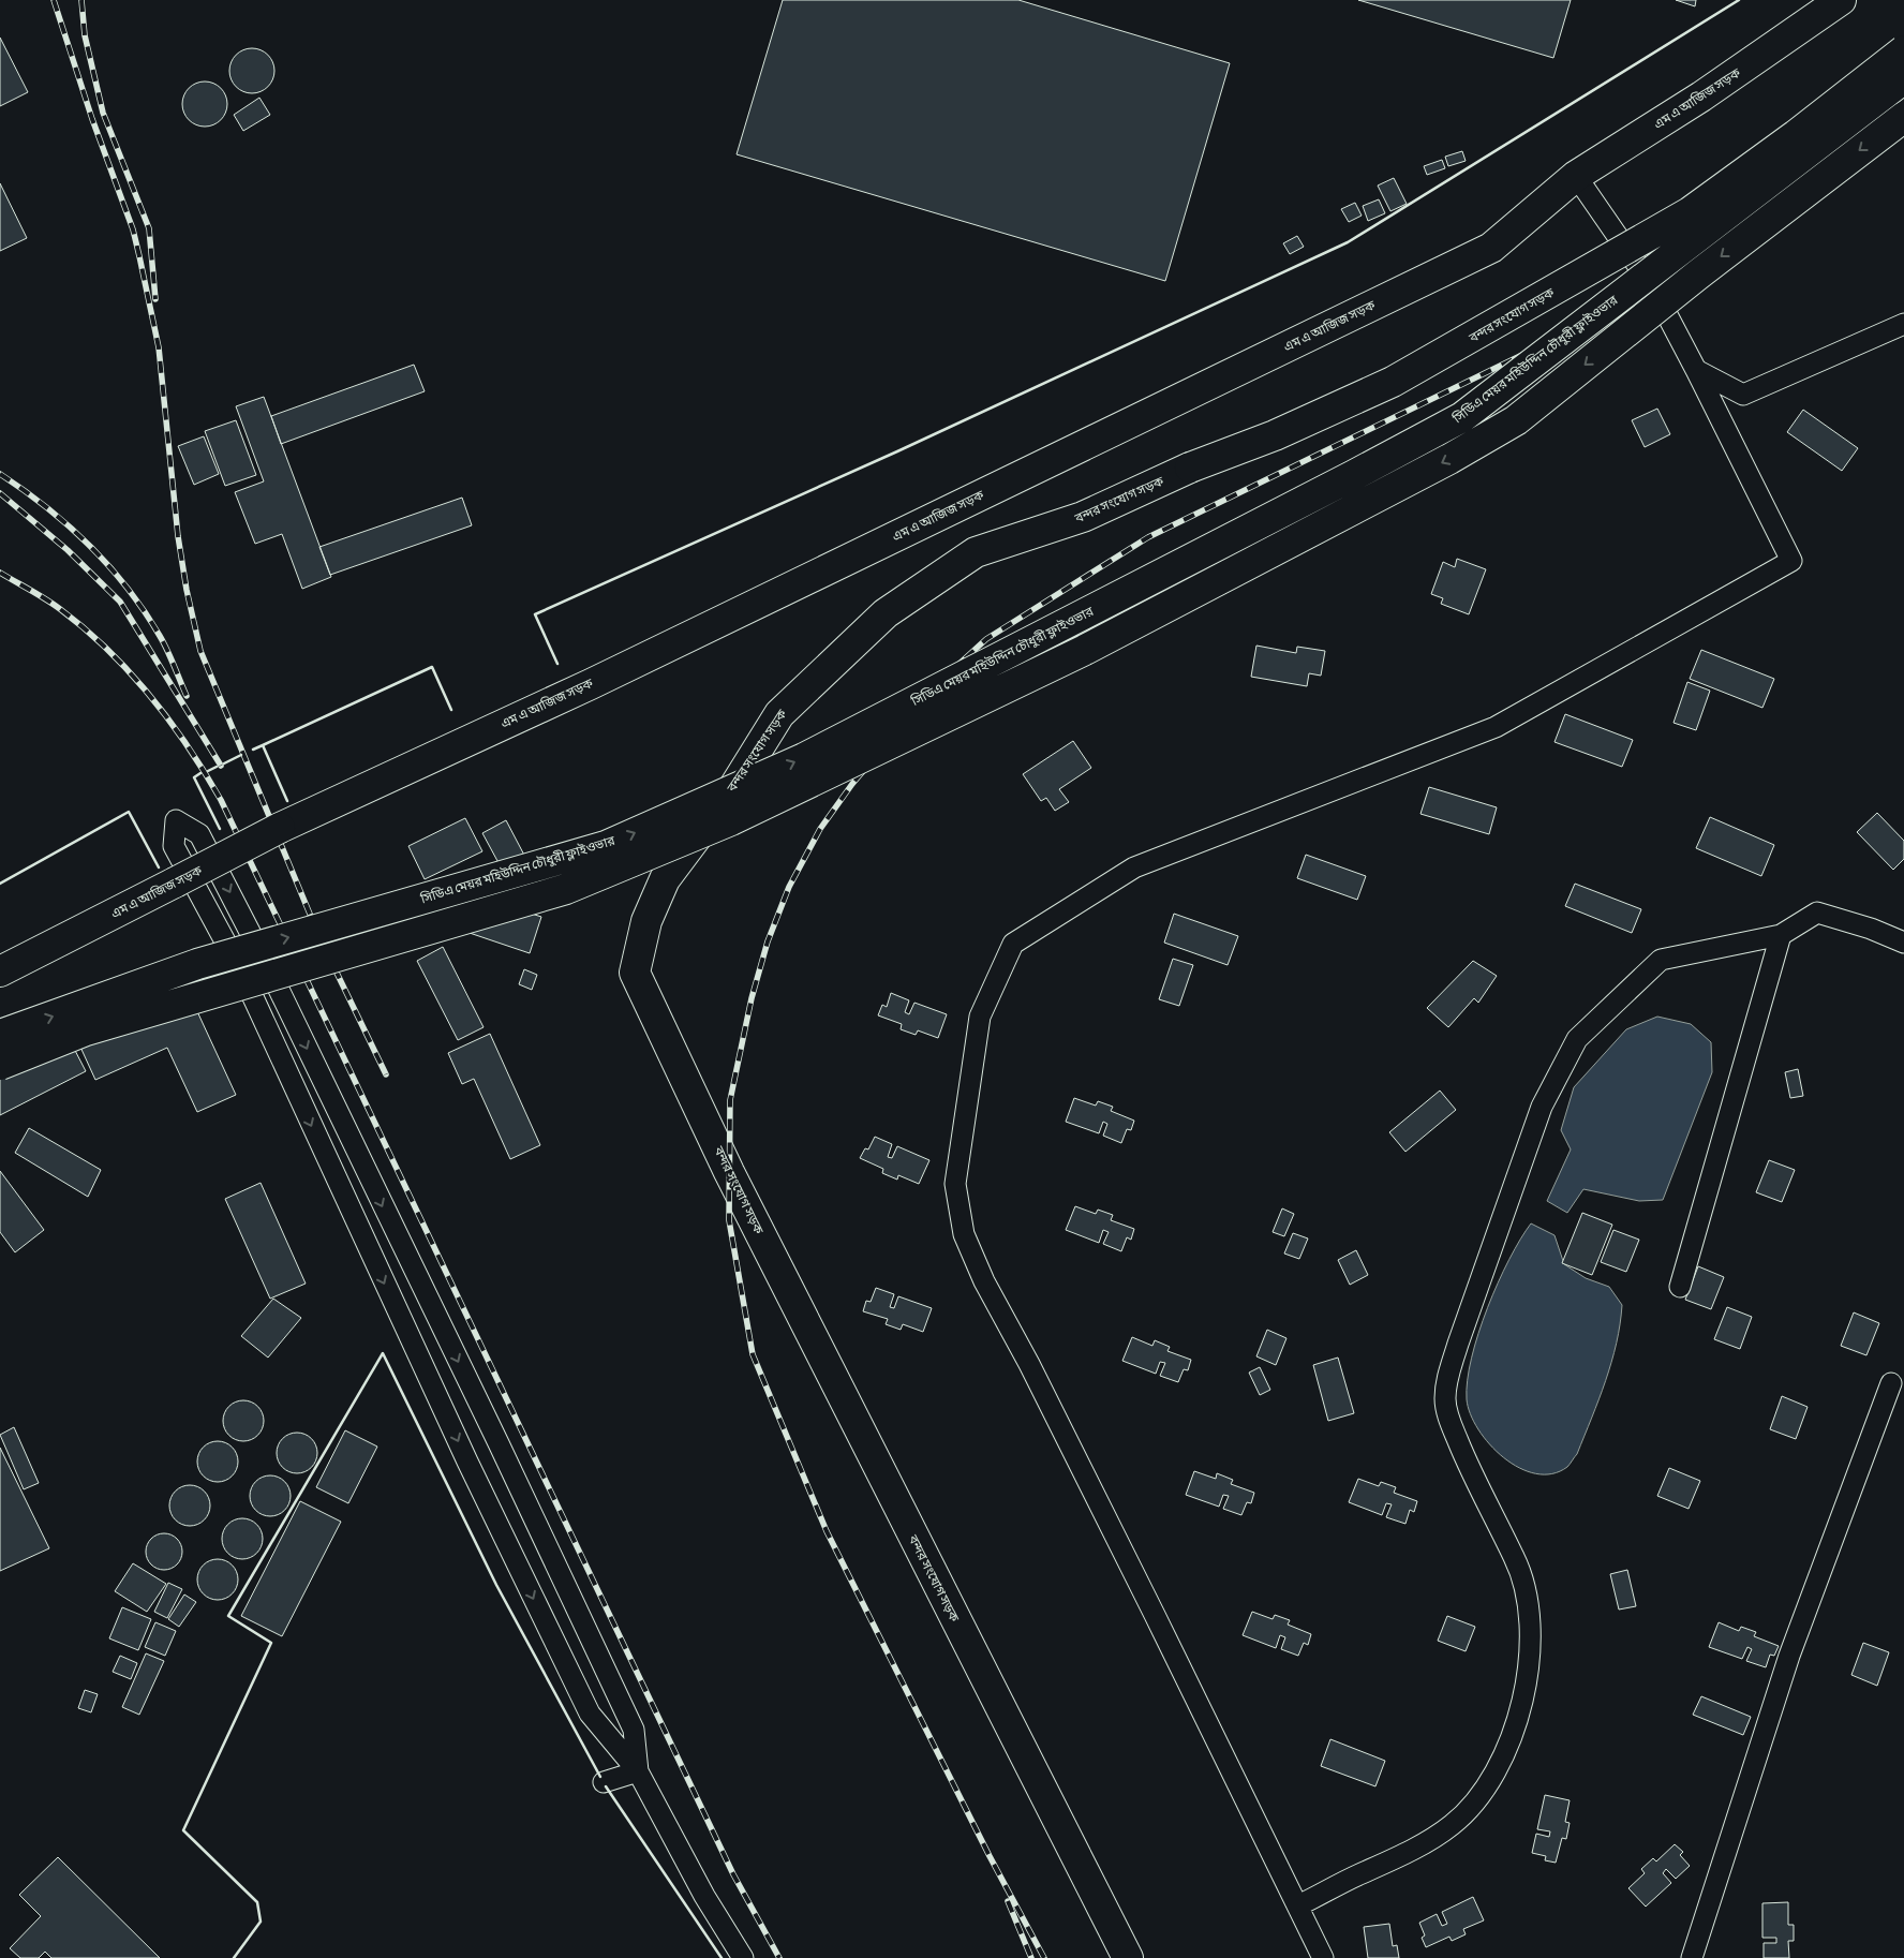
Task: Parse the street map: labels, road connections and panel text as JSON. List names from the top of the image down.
{
  "streets": {
    "main road": ["এম এ আজিজ সড়ক", "বন্দর সংযোগ সড়ক", "সিডিএ মেয়র মহিউদ্দিন চৌধুরী ফ্লাইওভার"]
  }
}
